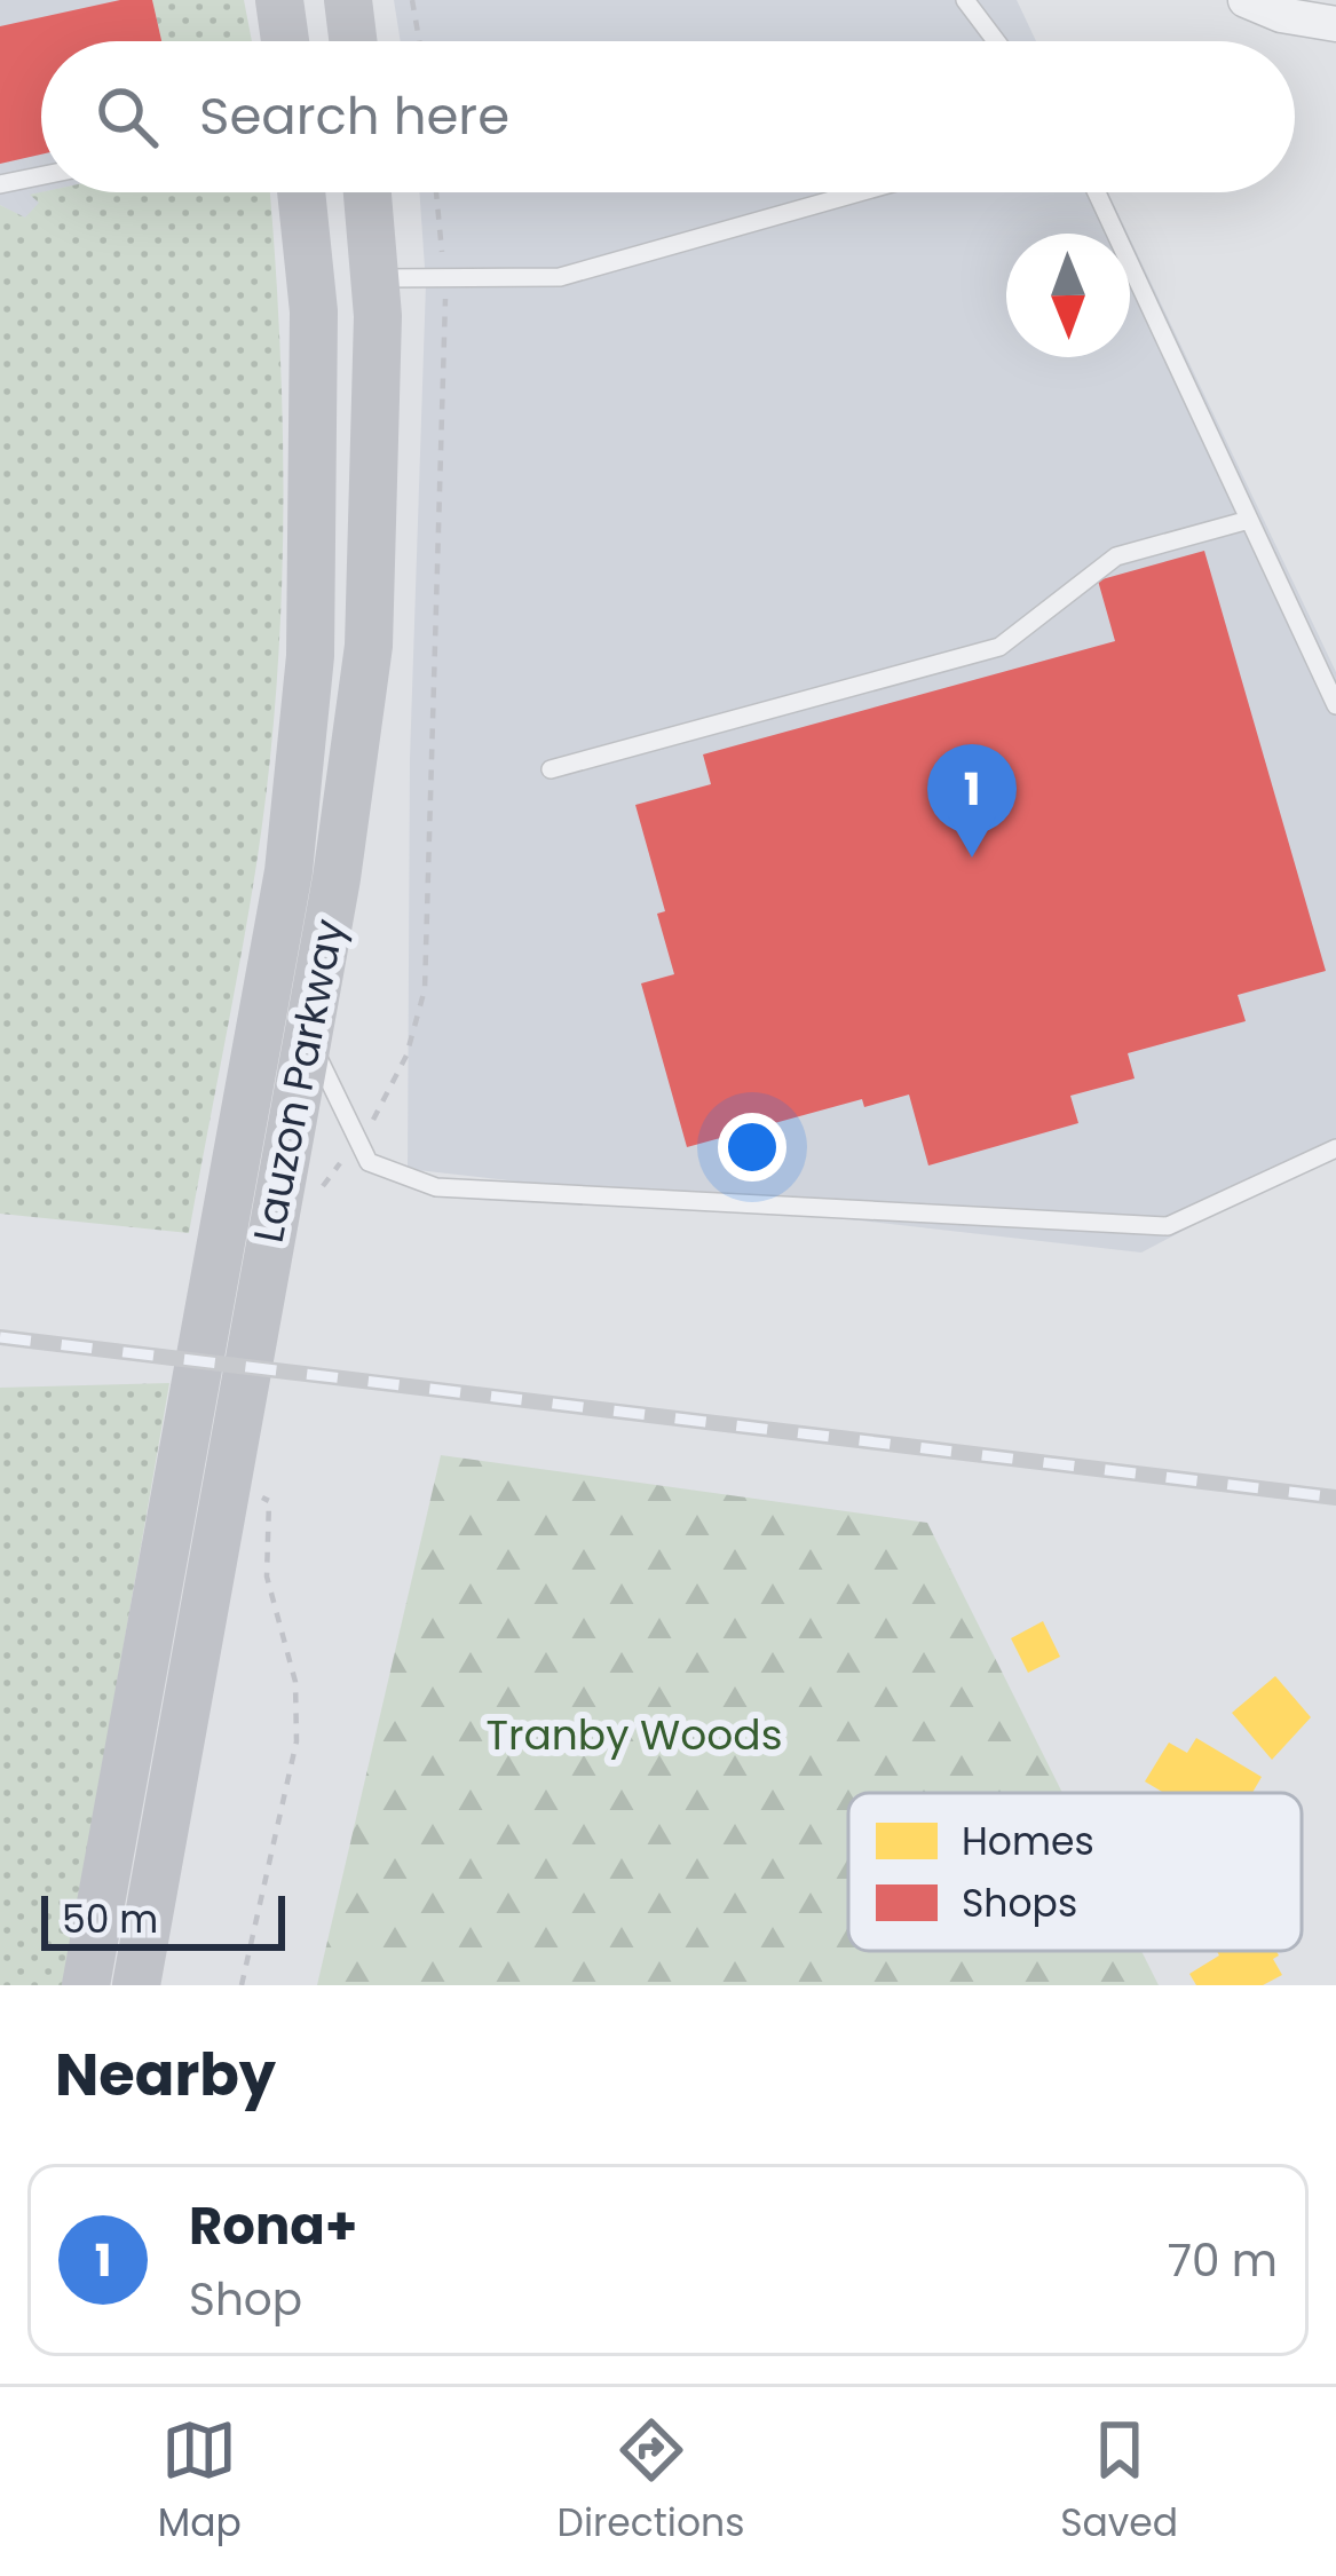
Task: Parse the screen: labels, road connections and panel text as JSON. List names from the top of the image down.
{
  "streets": {
    "main road": ["Lauzon Parkway"]
  },
  "parks": ["Tranby Woods"],
  "legend": ["Homes", "Shops"],
  "scale_bar": "50 m",
  "north": "bottom",
  "page": {
    "search": "Search here",
    "pins": "1",
    "scale": "50 m",
    "heading": "Nearby",
    "list": [
      {
        "mark": "1",
        "name": "Rona+",
        "note": "Shop",
        "value": "70 m"
      }
    ],
    "nav": ["Map", "Directions", "Saved"]
  }
}
